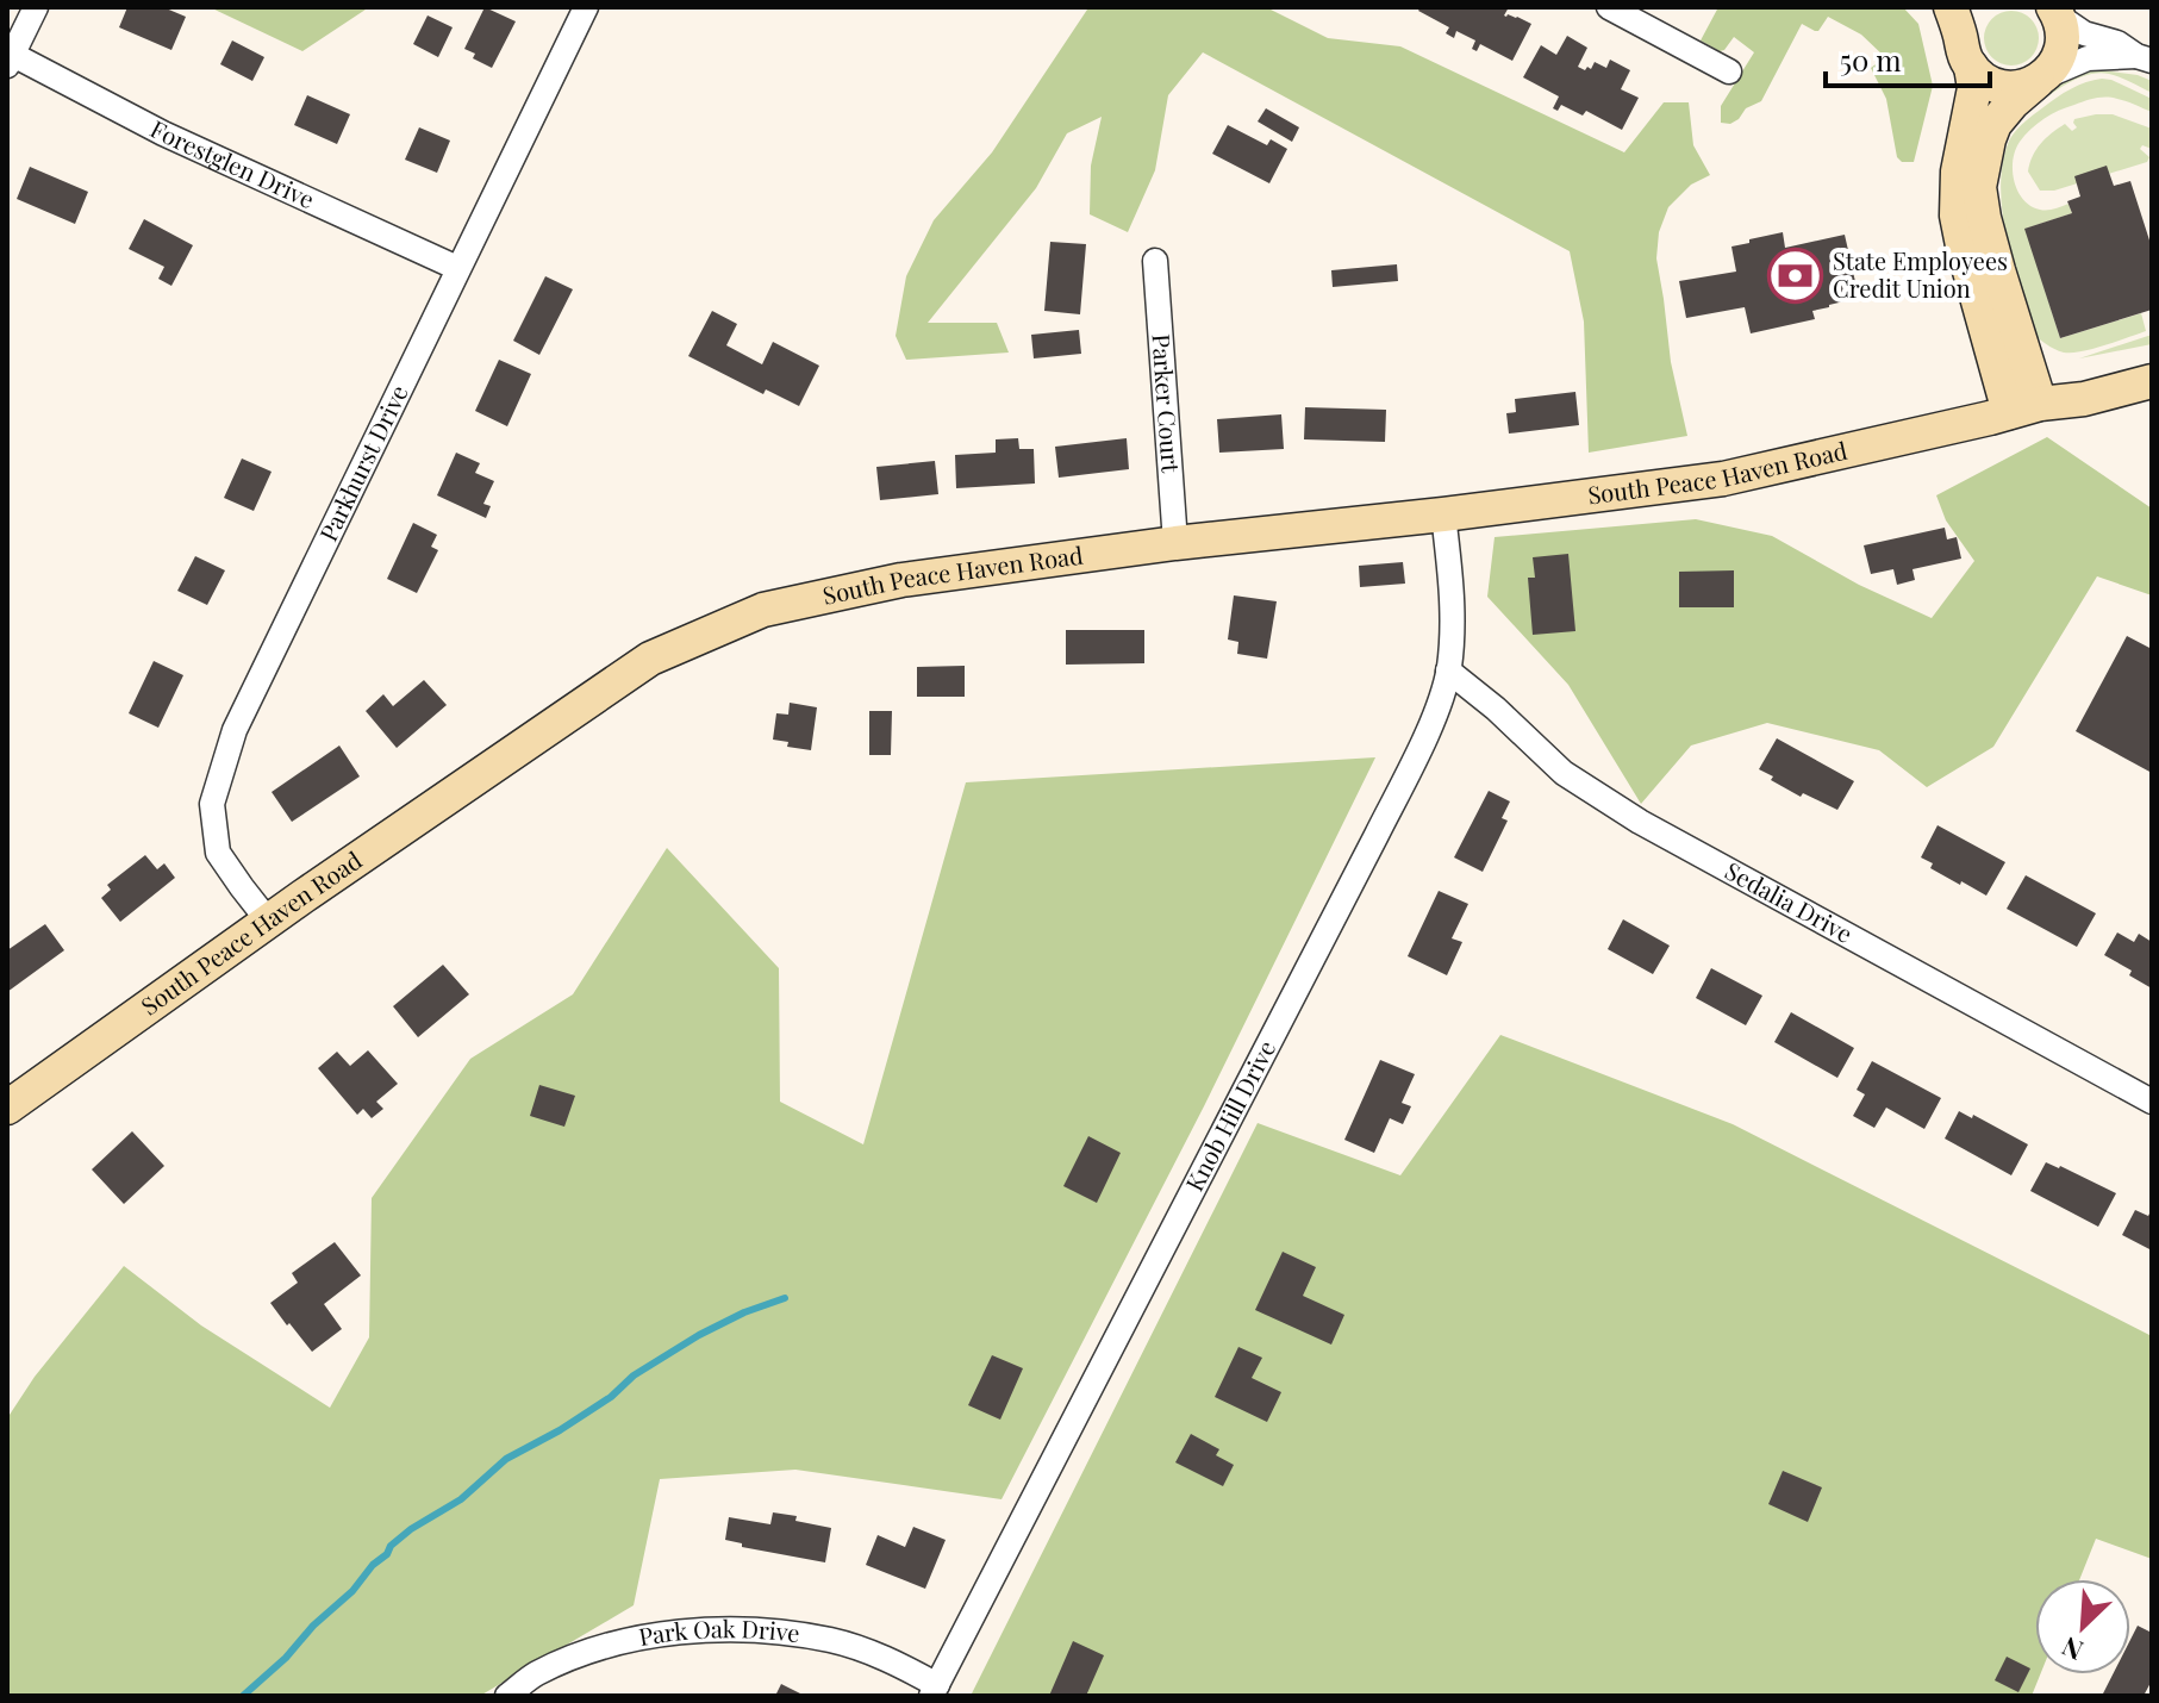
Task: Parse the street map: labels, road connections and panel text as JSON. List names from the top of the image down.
{
  "streets": {
    "main road": ["South Peace Haven Road"],
    "street": [
      "Forestglen Drive",
      "Parker Court",
      "Parkhurst Drive",
      "Sedalia Drive",
      "Knob Hill Drive",
      "Park Oak Drive"
    ]
  },
  "crossings": [
    ["Forestglen Drive", "Parkhurst Drive"],
    ["Parker Court", "South Peace Haven Road"],
    ["Parkhurst Drive", "South Peace Haven Road"],
    ["South Peace Haven Road", "Knob Hill Drive"],
    ["Sedalia Drive", "Knob Hill Drive"],
    ["Knob Hill Drive", "Park Oak Drive"]
  ],
  "places": {
    "bank": ["State Employees Credit Union"]
  },
  "scale_bar": "50 m",
  "north": "bottom left"
}
